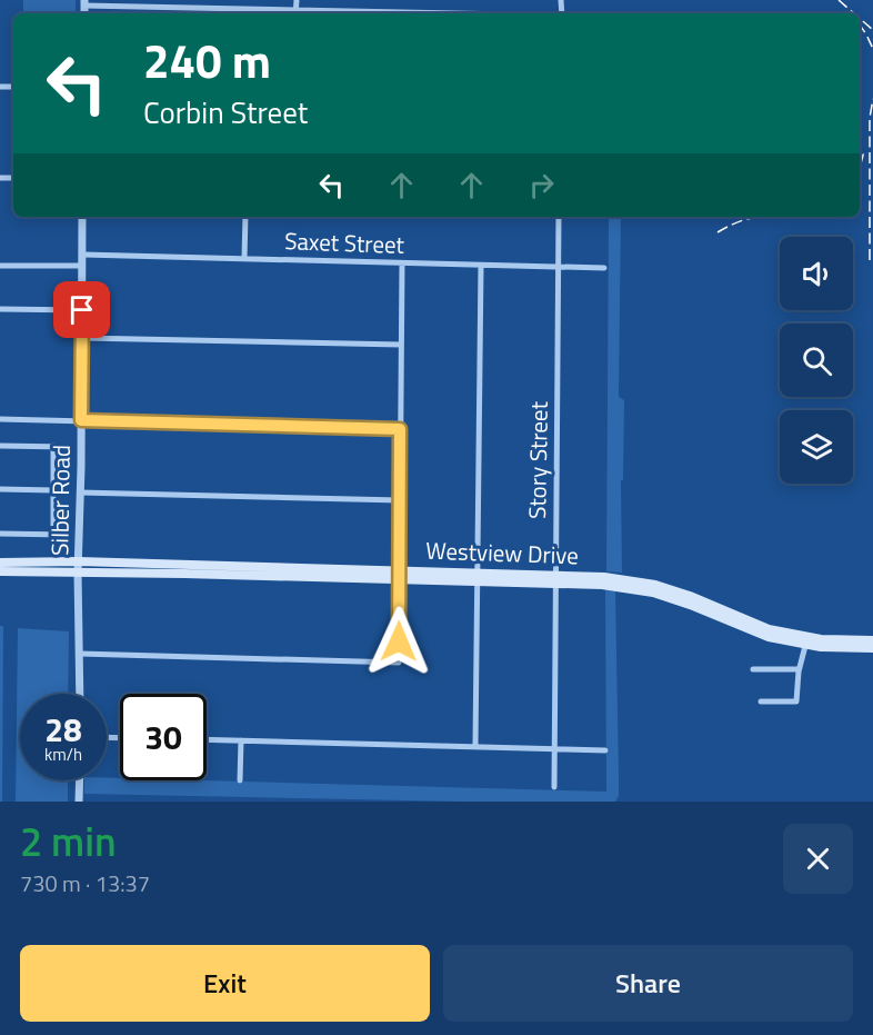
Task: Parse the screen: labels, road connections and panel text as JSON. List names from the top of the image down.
{
  "streets": {
    "main road": ["Westview Drive"],
    "street": ["Saxet Street", "Story Street", "Silber Road"]
  },
  "crossings": [
    ["Saxet Street", "Story Street"],
    ["Saxet Street", "Silber Road"],
    ["Story Street", "Westview Drive"],
    ["Silber Road", "Westview Drive"]
  ],
  "page": {
    "turn": ["240 m", "Corbin Street"],
    "speed": "28 km/h",
    "limit": "30",
    "heading": ["2 min", "730 m · 13:37"],
    "buttons": ["Exit", "Share"]
  }
}
